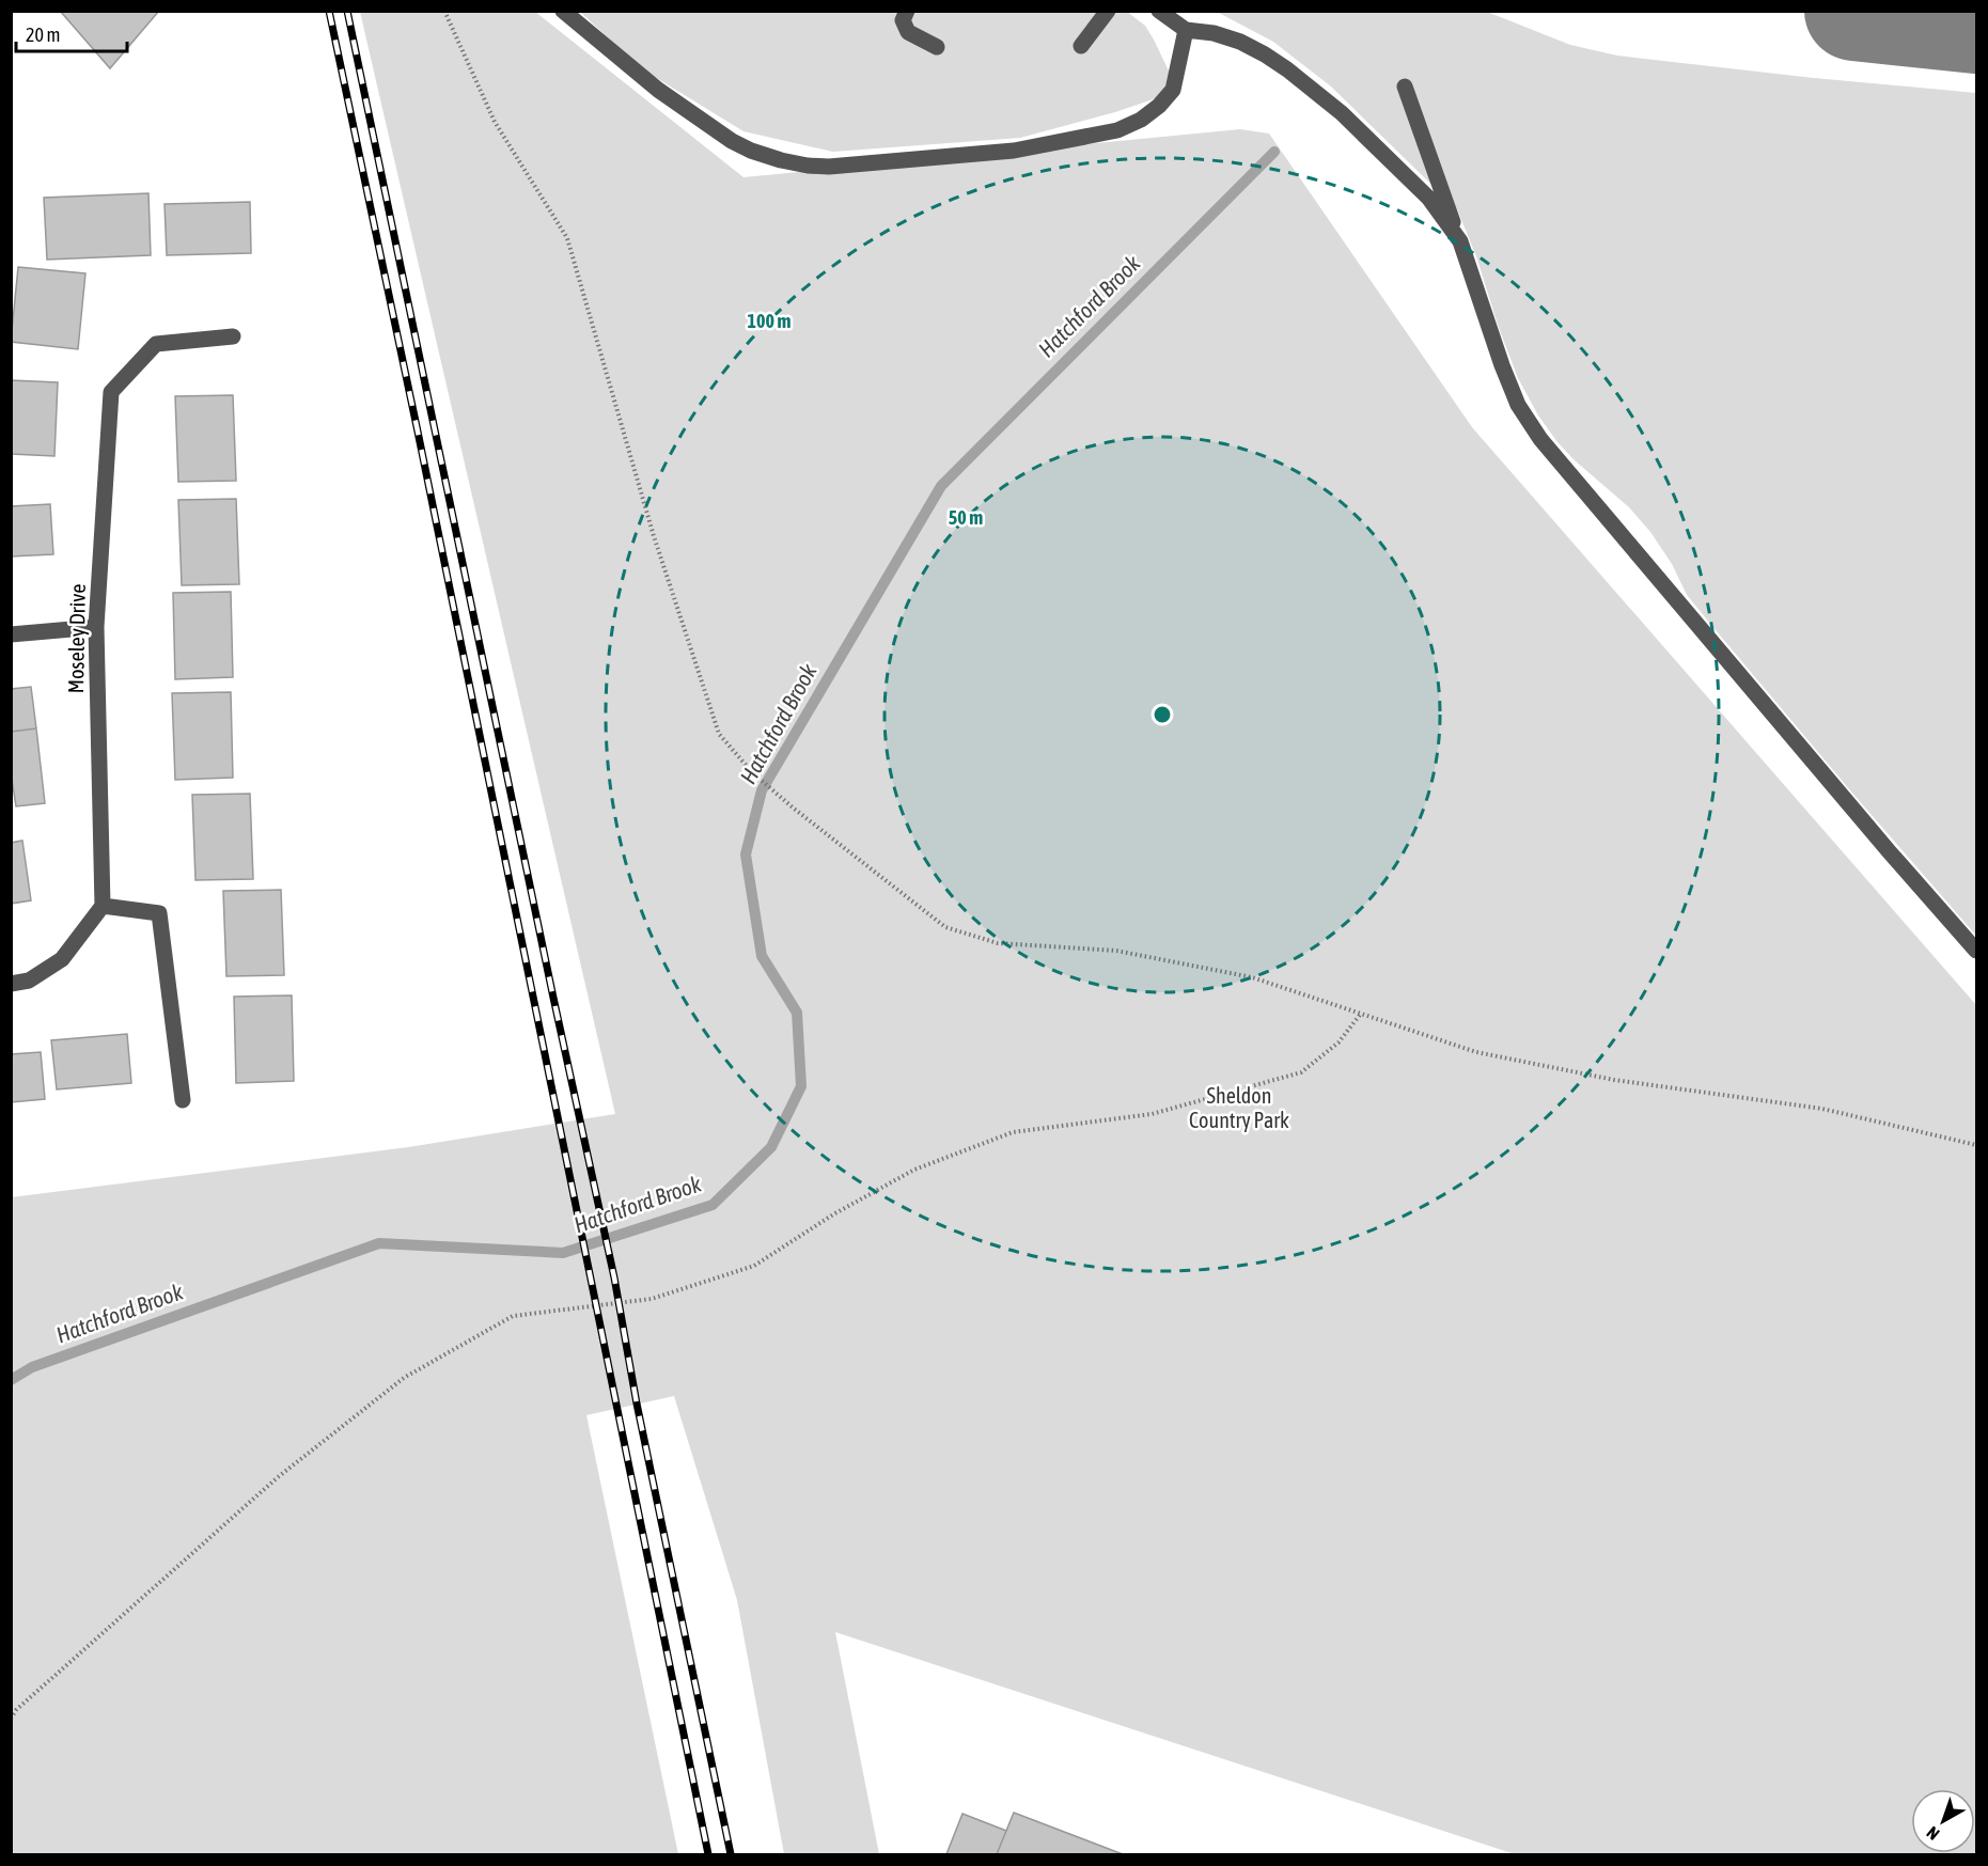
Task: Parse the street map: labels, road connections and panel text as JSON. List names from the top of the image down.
{
  "streets": {
    "street": ["Moseley Drive"]
  },
  "water": ["Hatchford Brook"],
  "parks": ["Sheldon Country Park"],
  "scale_bar": "20 m",
  "north": "bottom left",
  "rings": ["100 m", "50 m"]
}
